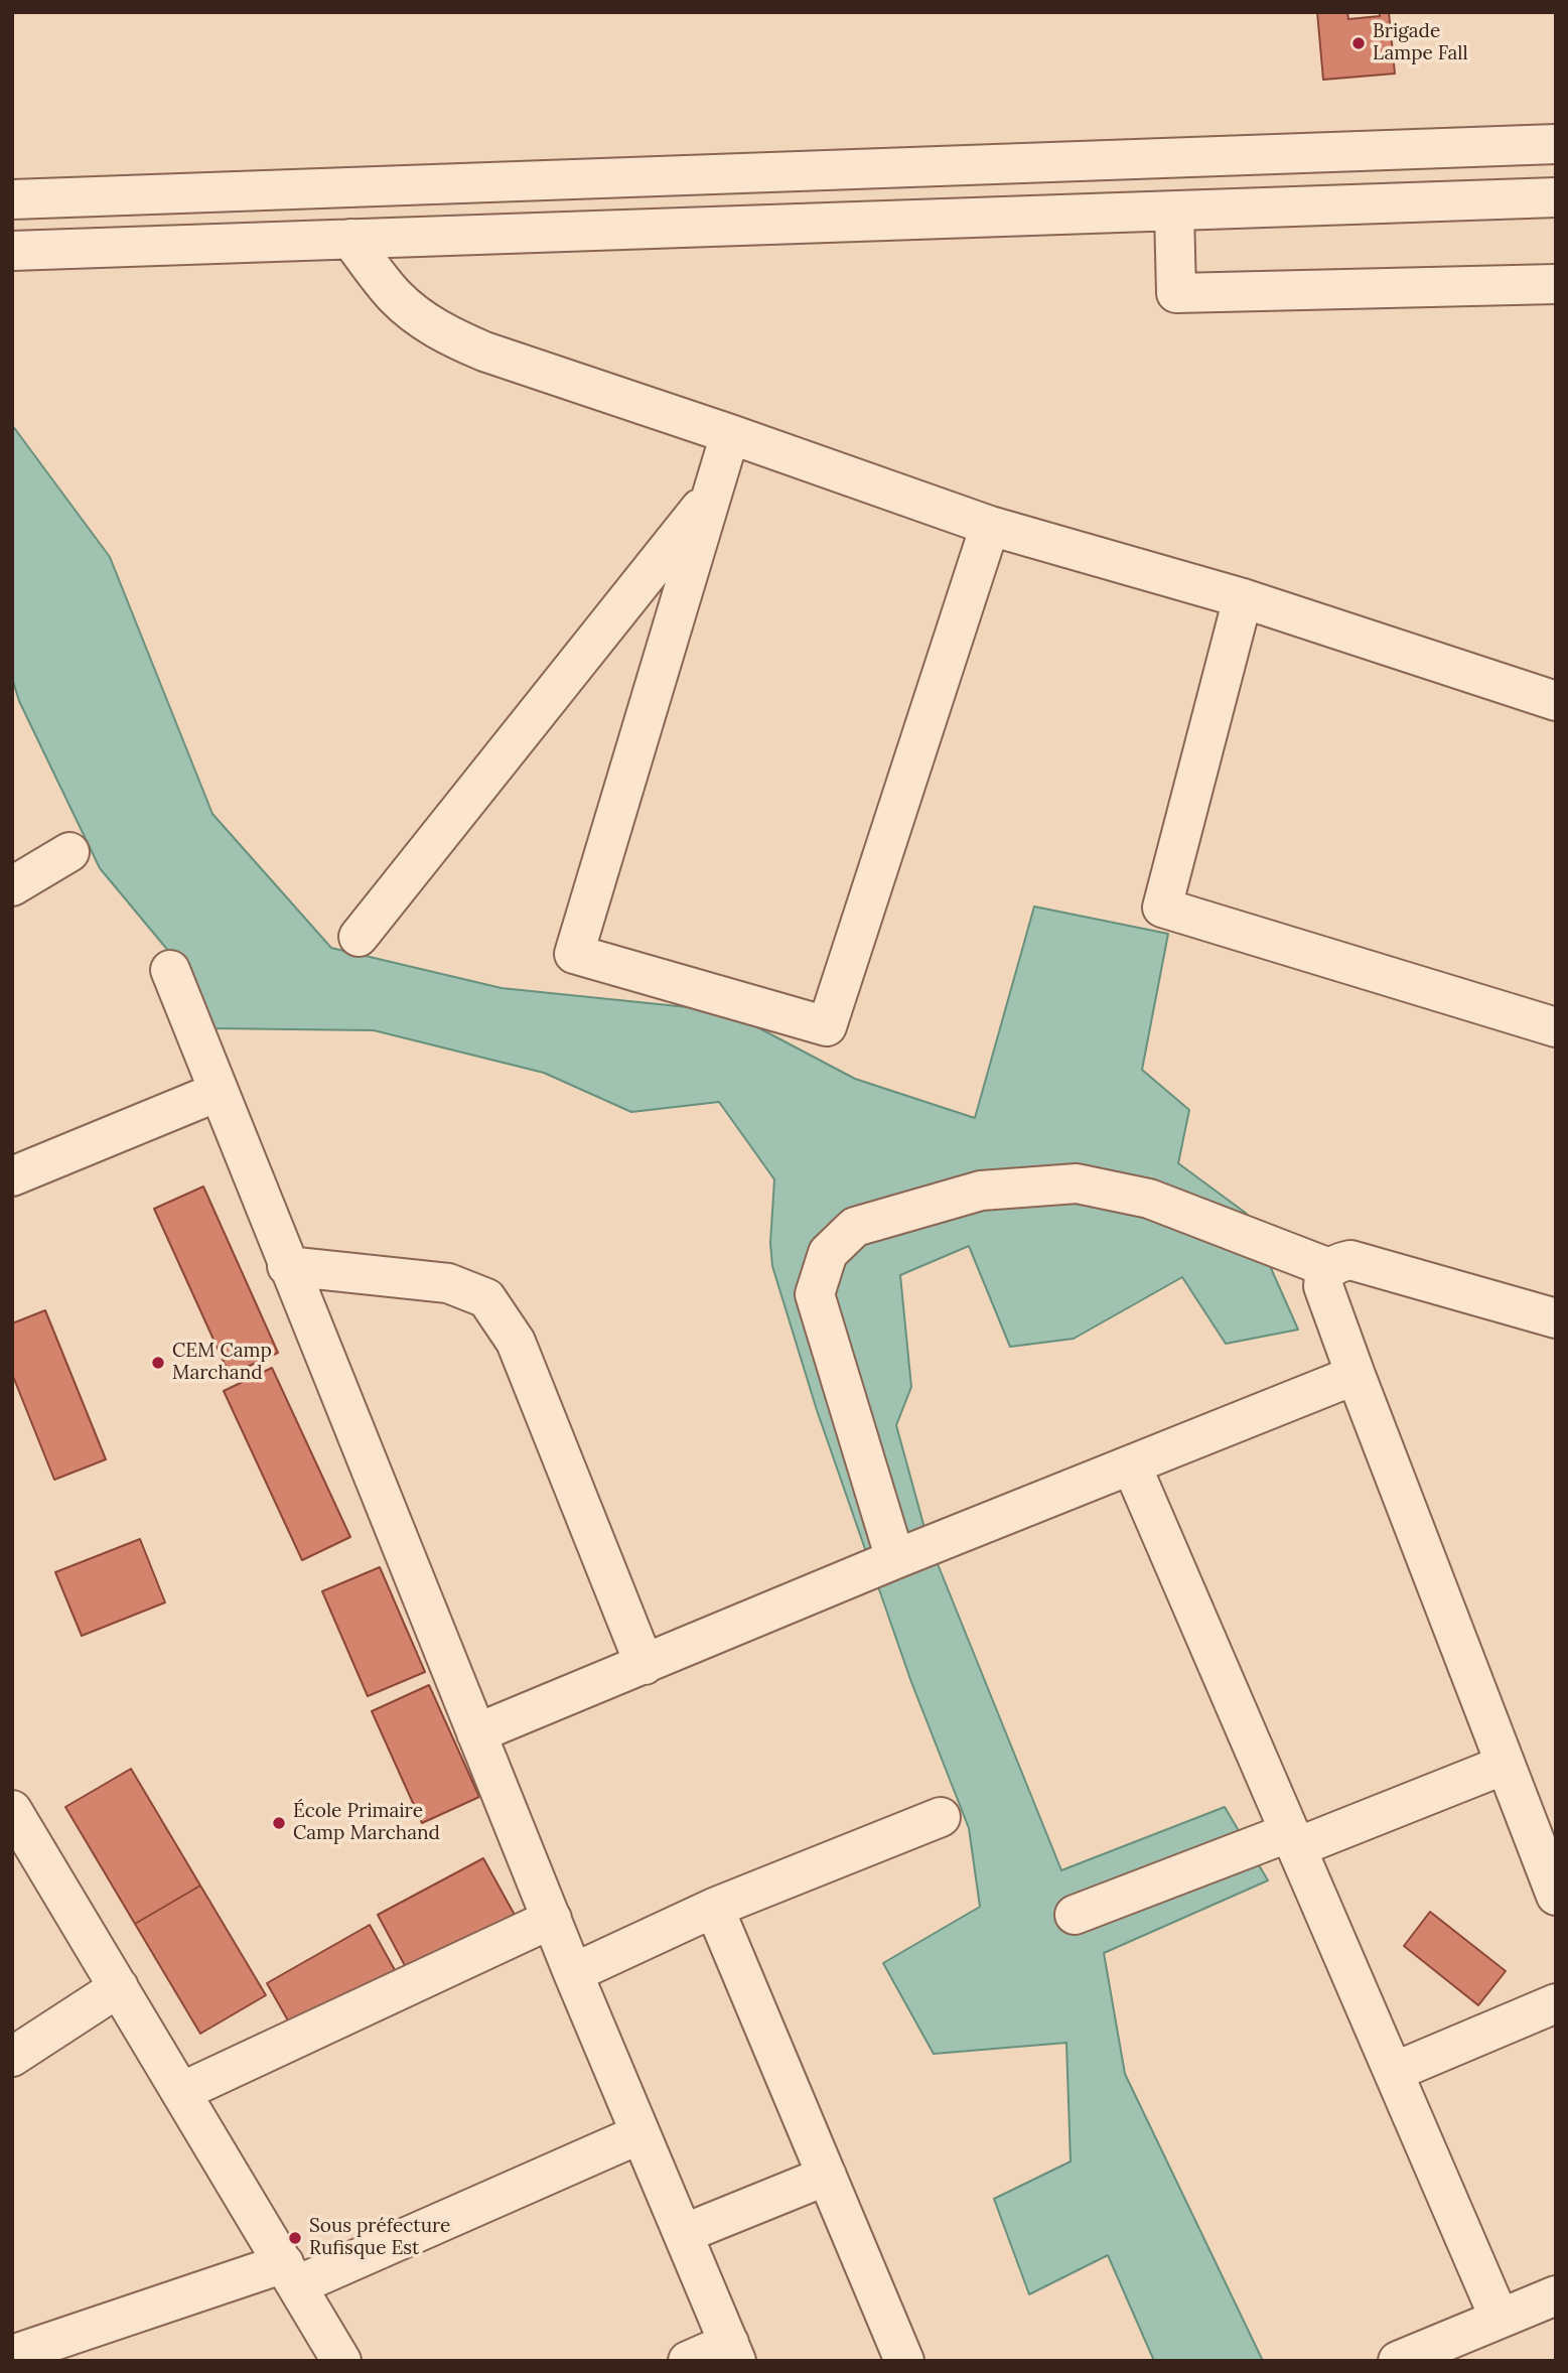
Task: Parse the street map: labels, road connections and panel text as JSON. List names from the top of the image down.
{
  "places": [
    "Brigade Lampe Fall",
    "CEM Camp Marchand",
    "École Primaire Camp Marchand",
    "Sous préfecture Rufisque Est"
  ]
}
